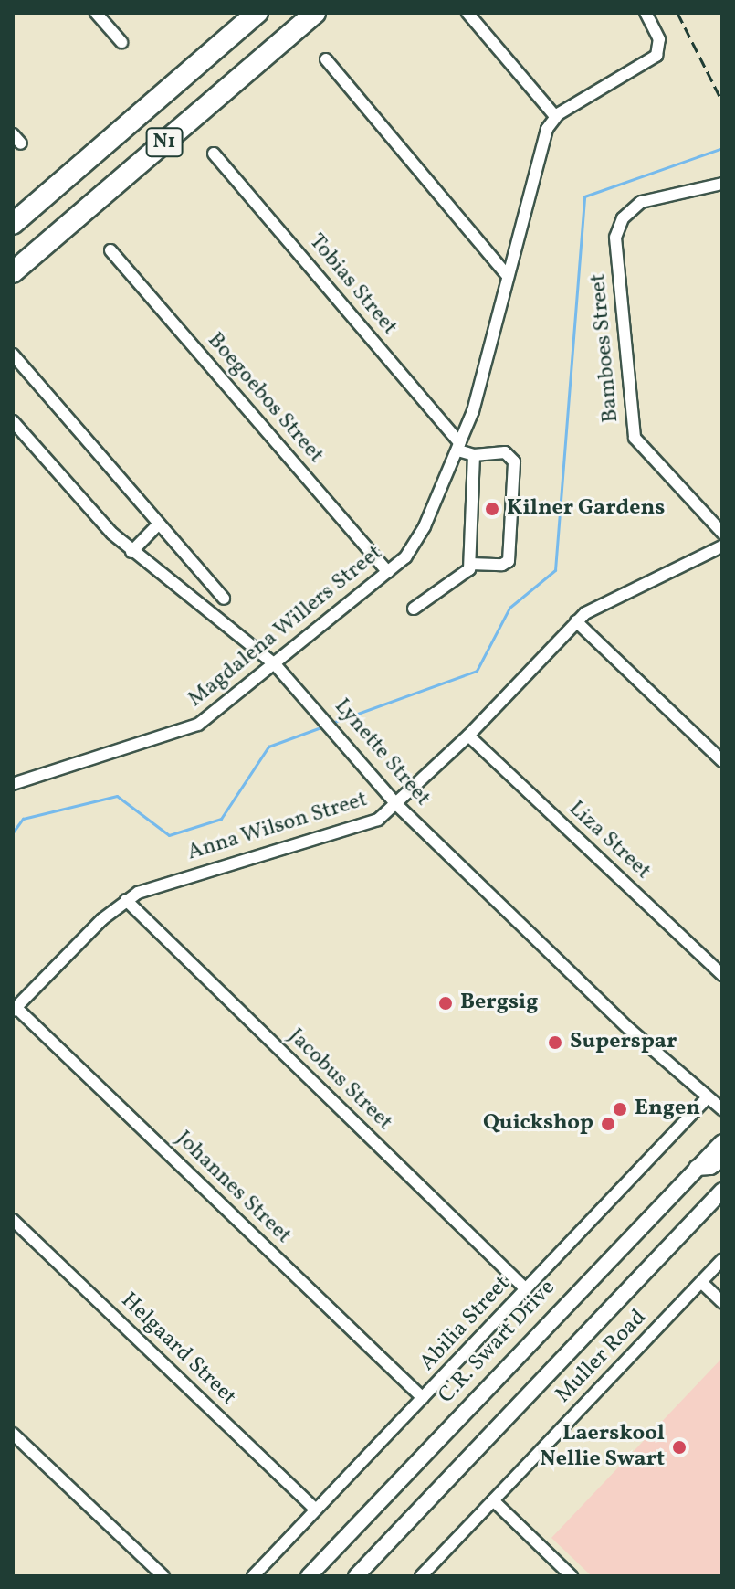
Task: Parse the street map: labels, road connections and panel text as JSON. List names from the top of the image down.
{
  "streets": {
    "highway": ["N1"],
    "main road": ["C.R. Swart Drive"],
    "street": [
      "Tobias Street",
      "Bamboes Street",
      "Boegoebos Street",
      "Magdalena Willers Street",
      "Lynette Street",
      "Anna Wilson Street",
      "Liza Street",
      "Jacobus Street",
      "Johannes Street",
      "Abilia Street",
      "Helgaard Street",
      "Muller Road"
    ]
  },
  "crossings": [
    ["Tobias Street", "Magdalena Willers Street"],
    ["Boegoebos Street", "Magdalena Willers Street"],
    ["Magdalena Willers Street", "Lynette Street"],
    ["Lynette Street", "Anna Wilson Street"],
    ["Lynette Street", "Abilia Street"],
    ["Anna Wilson Street", "Liza Street"],
    ["Anna Wilson Street", "Jacobus Street"],
    ["Anna Wilson Street", "Johannes Street"],
    ["Jacobus Street", "Abilia Street"],
    ["Johannes Street", "Abilia Street"],
    ["Abilia Street", "Helgaard Street"]
  ],
  "places": [
    "Kilner Gardens",
    "Bergsig",
    "Superspar",
    "Engen",
    "Quickshop",
    "Laerskool Nellie Swart"
  ]
}
